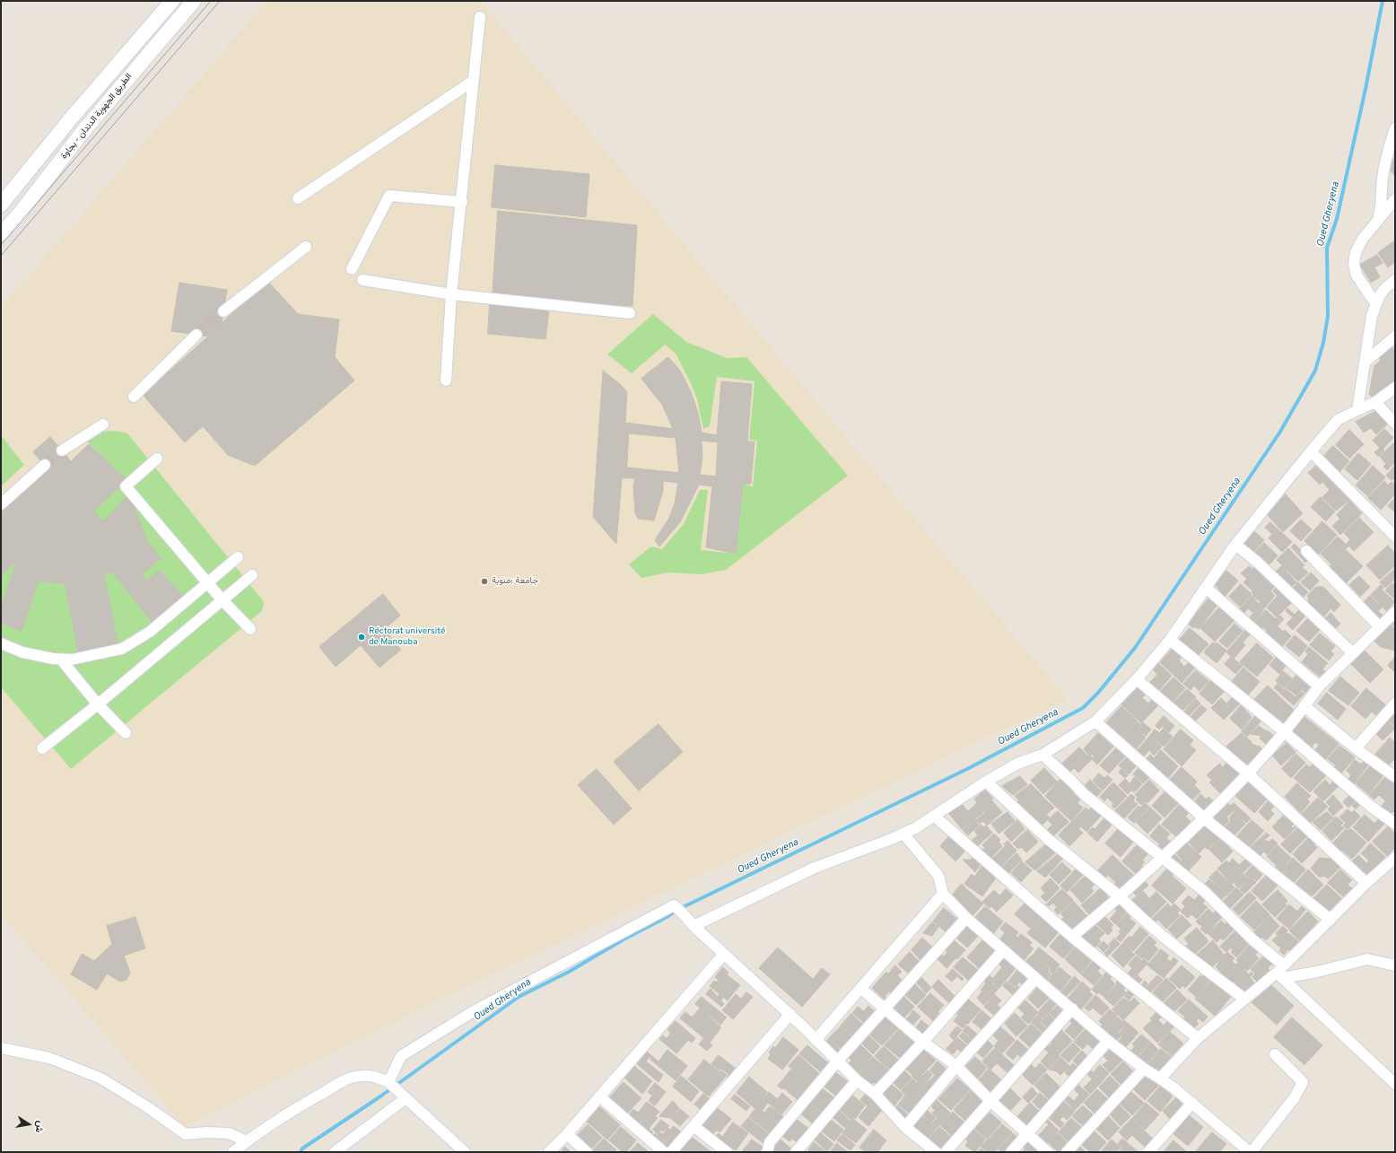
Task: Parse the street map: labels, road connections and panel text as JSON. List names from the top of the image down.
{
  "streets": {
    "main road": ["الطريق الجهوية الدندان - بجاوة"]
  },
  "water": ["Oued Gheryena"],
  "places": ["جامعة ؛منوبة", "Réctorat université de Manouba"],
  "north": "right"
}
